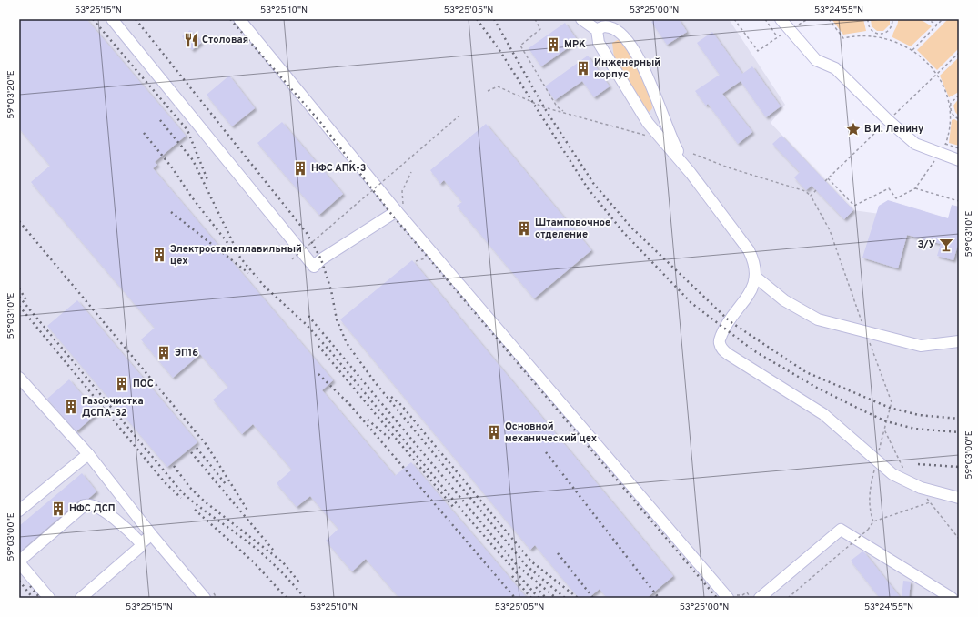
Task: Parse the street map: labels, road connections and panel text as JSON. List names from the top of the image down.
{
  "places": {
    "restaurant": ["Столовая"],
    "building": [
      "МРК",
      "Инженерный корпус",
      "НФС АПК-3",
      "Штамповочное отделение",
      "Электросталеплавильный цех",
      "ЭП16",
      "ПОС",
      "Газоочистка ДСПА-32",
      "Основной механический цех",
      "НФС ДСП"
    ],
    "place": ["В.И. Ленину"],
    "bar": ["З/У"]
  },
  "coordinates": [
    "53°25'15\"N",
    "53°25'10\"N",
    "53°25'05\"N",
    "53°25'00\"N",
    "53°24'55\"N",
    "59°03'20\"E",
    "59°03'10\"E",
    "59°03'00\"E"
  ]
}
